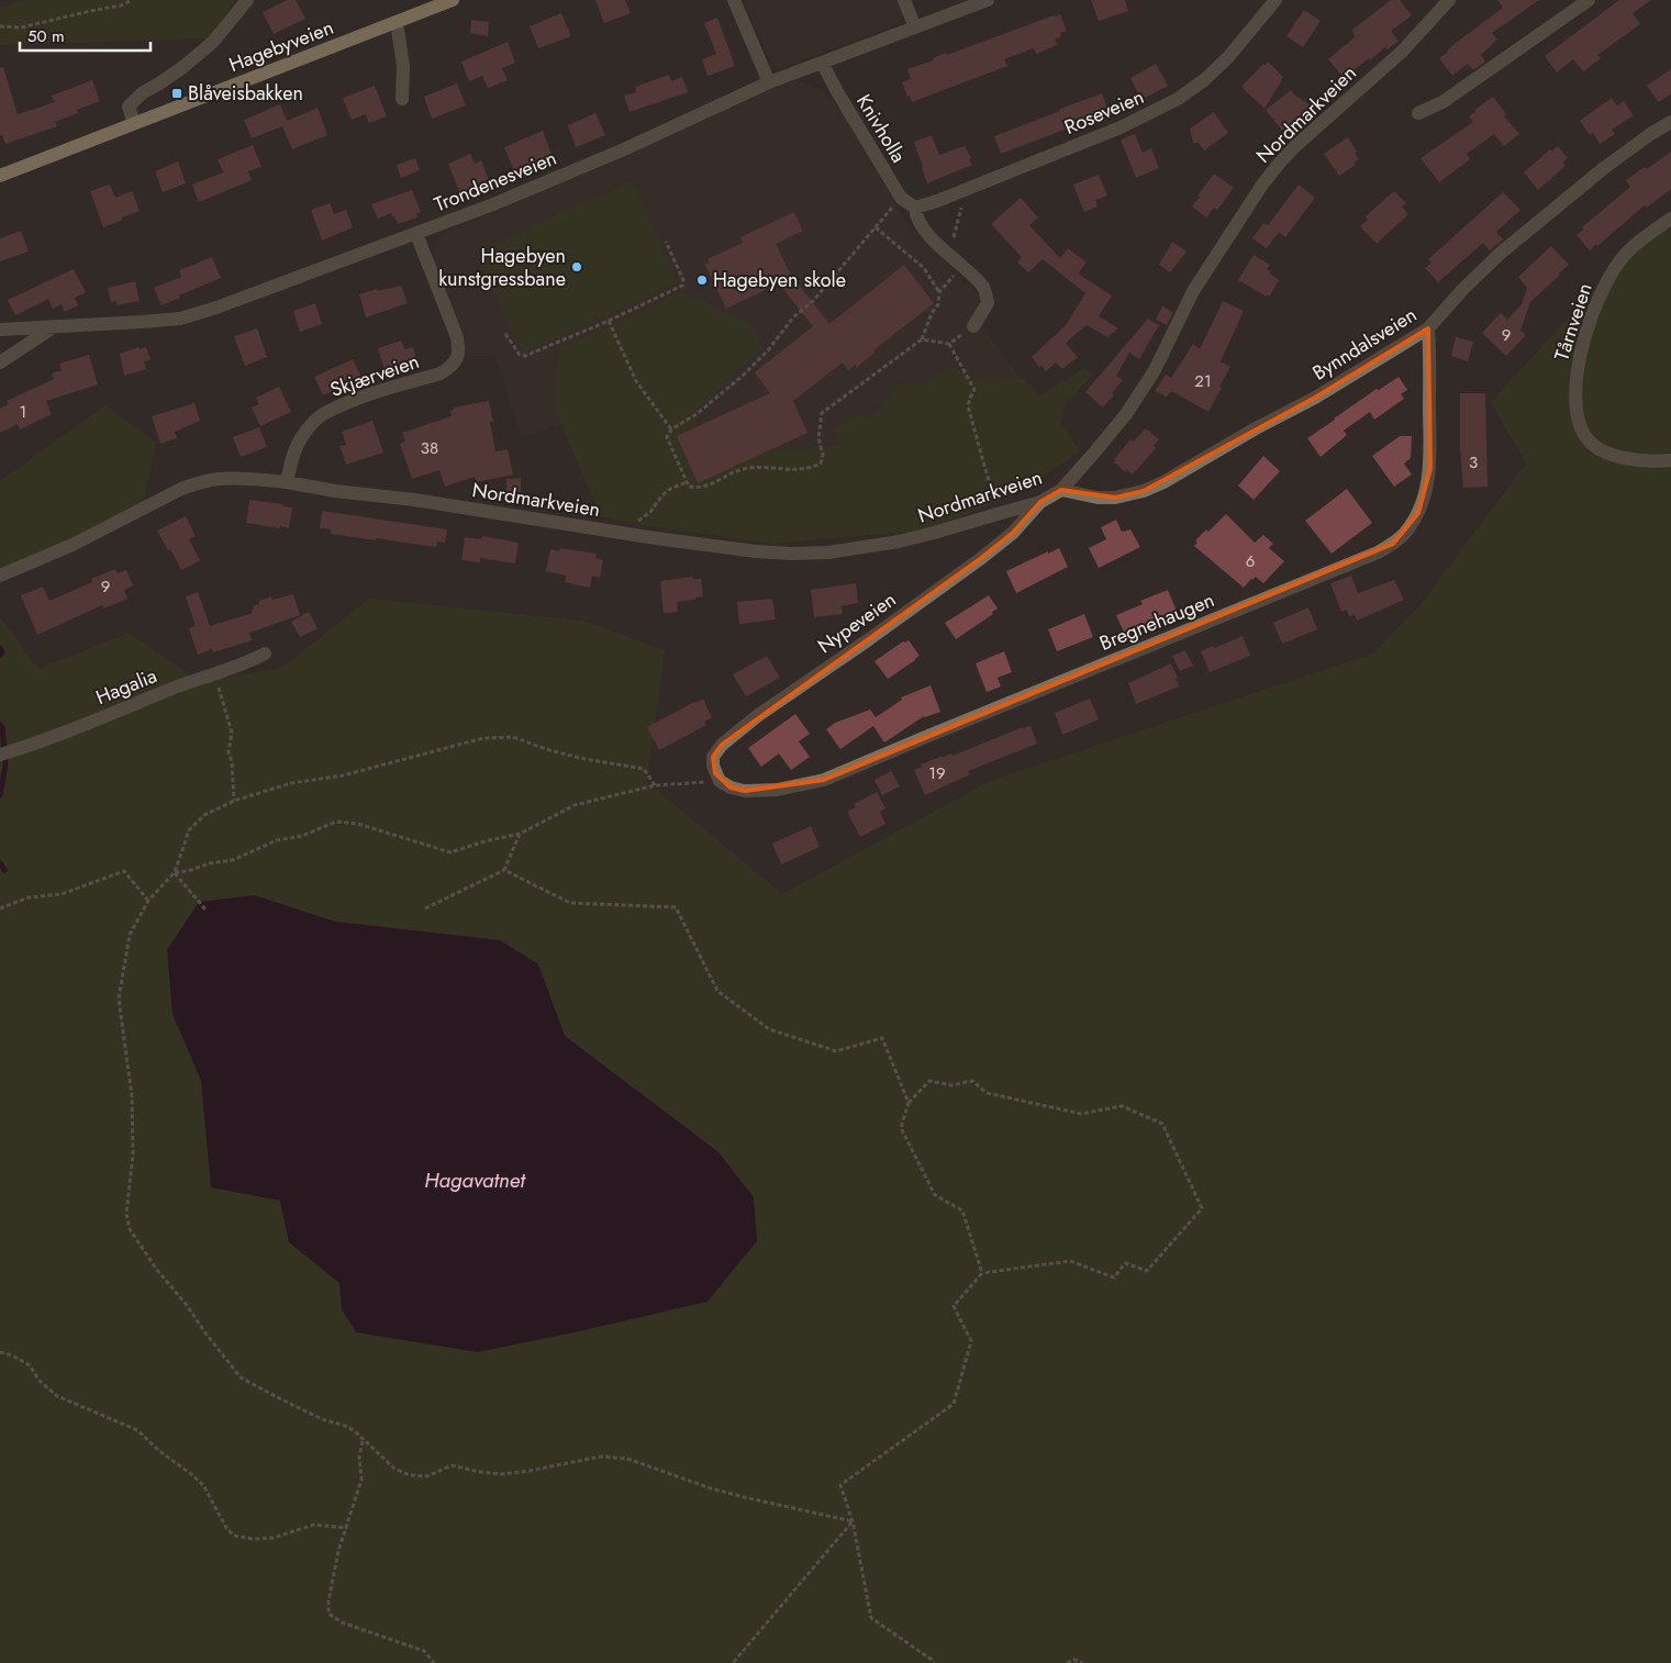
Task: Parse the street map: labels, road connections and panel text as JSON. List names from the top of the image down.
{
  "streets": {
    "main road": ["Hagebyveien"],
    "street": [
      "Roseveien",
      "Nordmarkveien",
      "Knivholla",
      "Trondenesveien",
      "Tårnveien",
      "Bynndalsveien",
      "Skjærveien",
      "Bregnehaugen",
      "Nypeveien",
      "Hagalia"
    ]
  },
  "crossings": [
    ["Roseveien", "Knivholla"],
    ["Nordmarkveien", "Bynndalsveien"],
    ["Nordmarkveien", "Skjærveien"],
    ["Nordmarkveien", "Nypeveien"],
    ["Knivholla", "Trondenesveien"],
    ["Trondenesveien", "Skjærveien"],
    ["Bynndalsveien", "Bregnehaugen"],
    ["Bregnehaugen", "Nypeveien"]
  ],
  "water": ["Hagavatnet"],
  "places": {
    "transit": ["Blåveisbakken"],
    "other": ["Hagebyen kunstgressbane", "Hagebyen skole"]
  },
  "house_numbers": [
    "9",
    "21",
    "1",
    "38",
    "3",
    "6",
    "9",
    "19"
  ],
  "scale_bar": "50 m"
}
